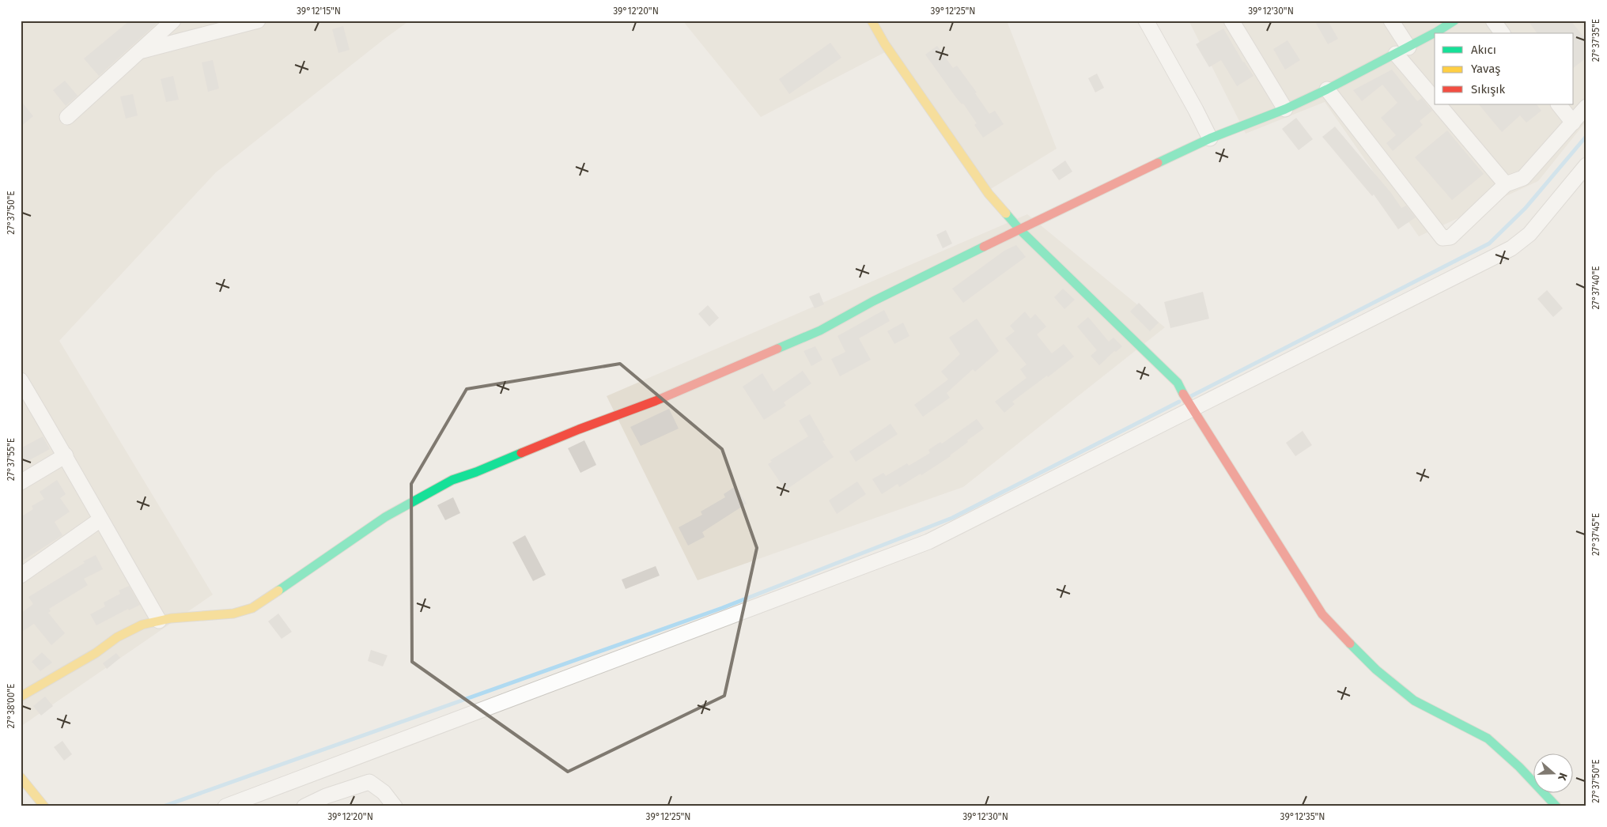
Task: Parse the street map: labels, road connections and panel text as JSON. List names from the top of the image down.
{
  "legend": ["Akıcı", "Yavaş", "Sıkışık"],
  "north": "right",
  "coordinates": [
    "39°12'15\"N",
    "39°12'20\"N",
    "39°12'25\"N",
    "39°12'30\"N",
    "27°37'35\"E",
    "27°37'50\"E",
    "27°37'40\"E",
    "27°37'55\"E",
    "27°37'45\"E",
    "27°38'00\"E",
    "39°12'35\"N"
  ]
}
